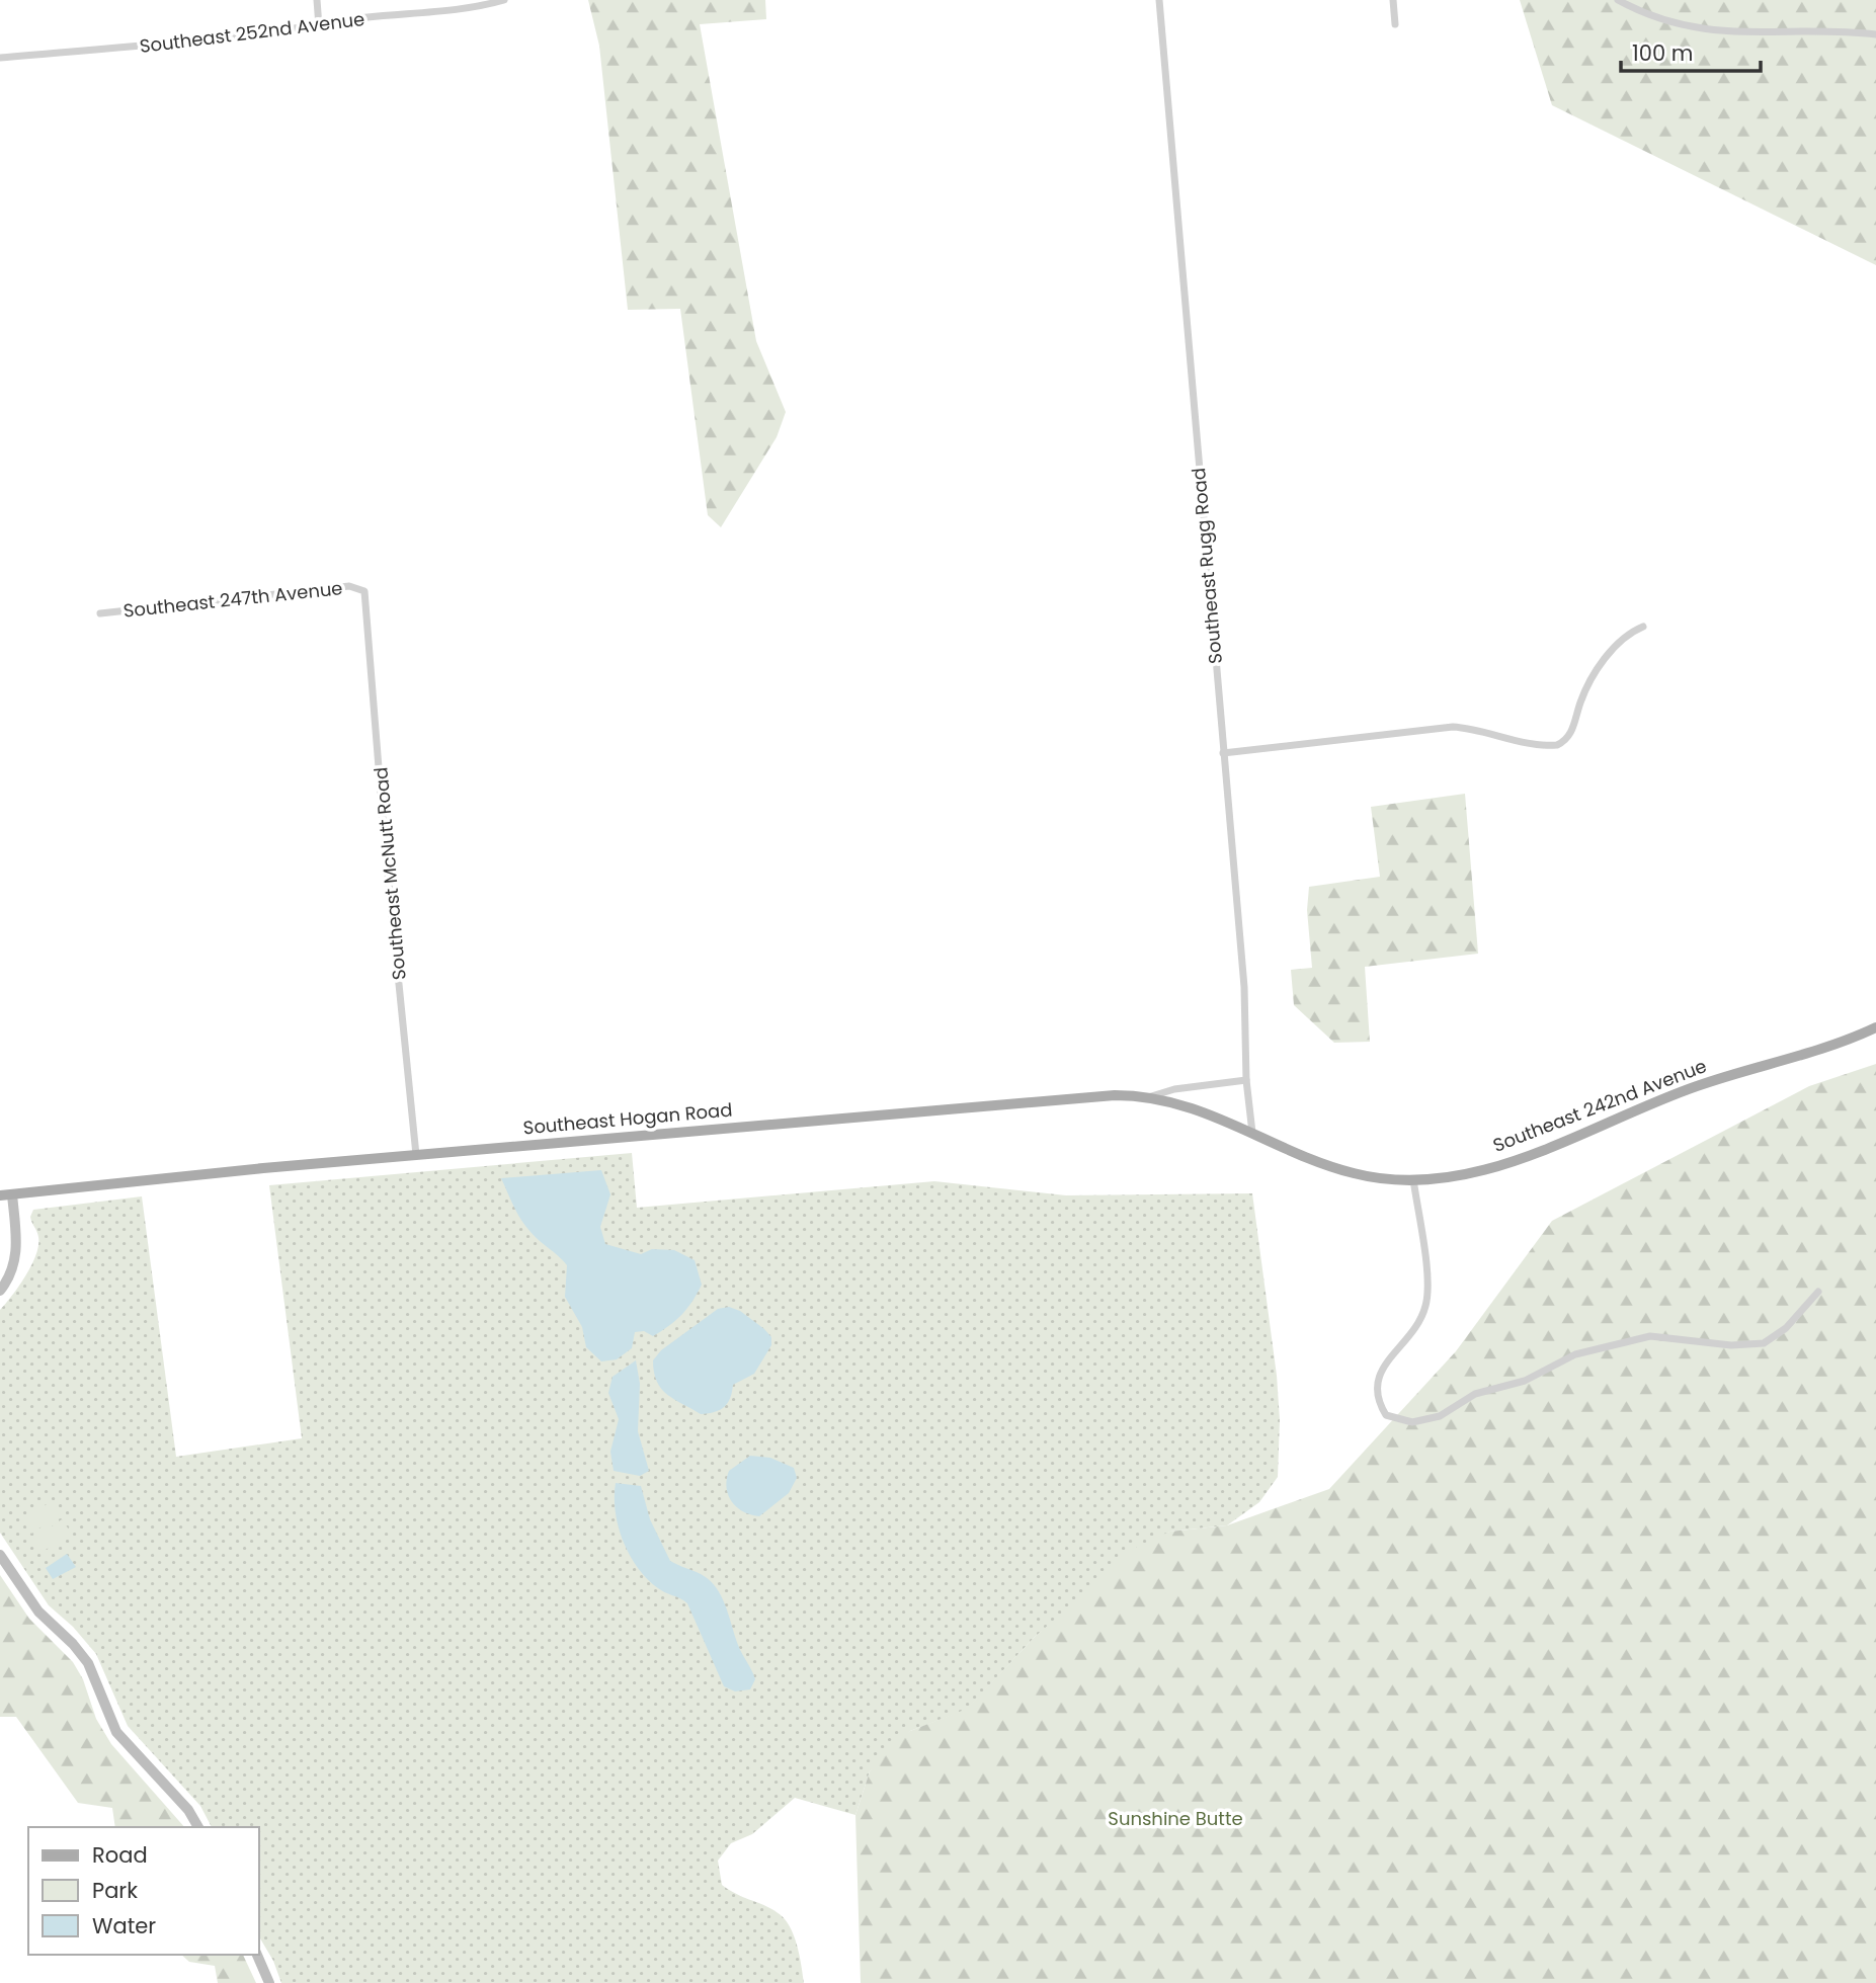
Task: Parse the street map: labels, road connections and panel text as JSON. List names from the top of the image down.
{
  "streets": {
    "main road": ["Southeast 242nd Avenue", "Southeast Hogan Road"],
    "street": [
      "Southeast 252nd Avenue",
      "Southeast Rugg Road",
      "Southeast 247th Avenue",
      "Southeast McNutt Road"
    ]
  },
  "crossings": [
    ["Southeast Rugg Road", "Southeast 242nd Avenue"],
    ["Southeast Rugg Road", "Southeast Hogan Road"],
    ["Southeast 247th Avenue", "Southeast McNutt Road"],
    ["Southeast McNutt Road", "Southeast Hogan Road"],
    ["Southeast 242nd Avenue", "Southeast Hogan Road"]
  ],
  "parks": ["Sunshine Butte"],
  "legend": ["Road", "Park", "Water"],
  "scale_bar": "100 m"
}
